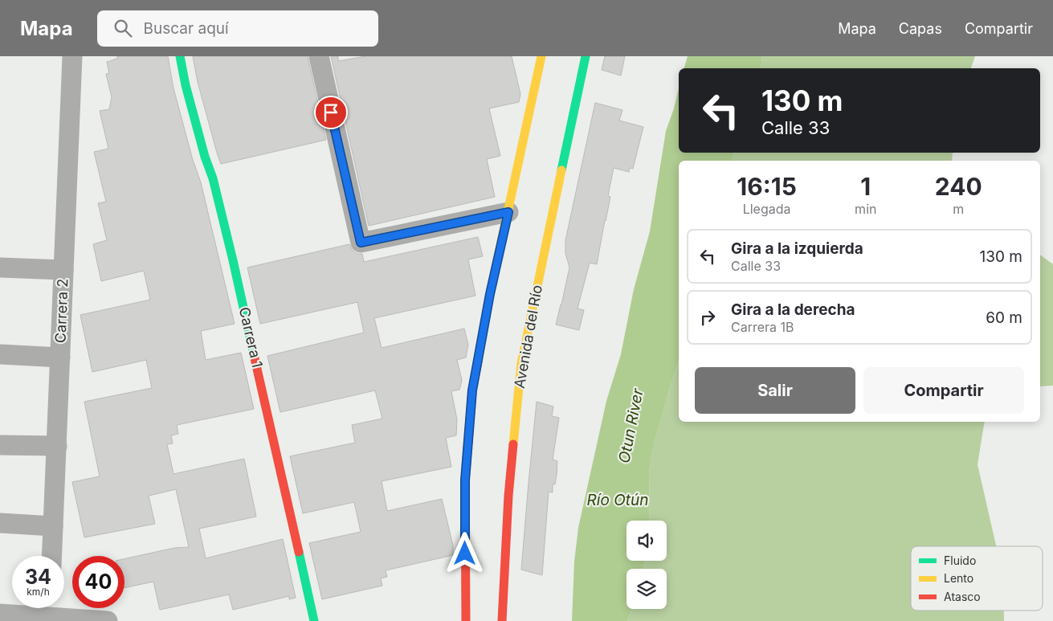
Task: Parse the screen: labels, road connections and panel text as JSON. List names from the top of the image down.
{
  "streets": {
    "street": ["Carrera 2", "Avenida del Río", "Carrera 1"]
  },
  "water": ["Otun River", "Río Otún"],
  "legend": ["Fluido", "Lento", "Atasco"],
  "page": {
    "header": "Mapa",
    "search": "Buscar aquí",
    "nav": ["Mapa", "Capas", "Compartir"],
    "turn": ["130 m", "Calle 33"],
    "eta": [
      "16:15",
      "Llegada",
      "1",
      "min",
      "240",
      "m"
    ],
    "list": [
      {
        "name": "Gira a la izquierda",
        "note": "Calle 33",
        "value": "130 m"
      },
      {
        "name": "Gira a la derecha",
        "note": "Carrera 1B",
        "value": "60 m"
      }
    ],
    "buttons": ["Salir", "Compartir"],
    "speed": "34 km/h",
    "limit": "40"
  }
}
